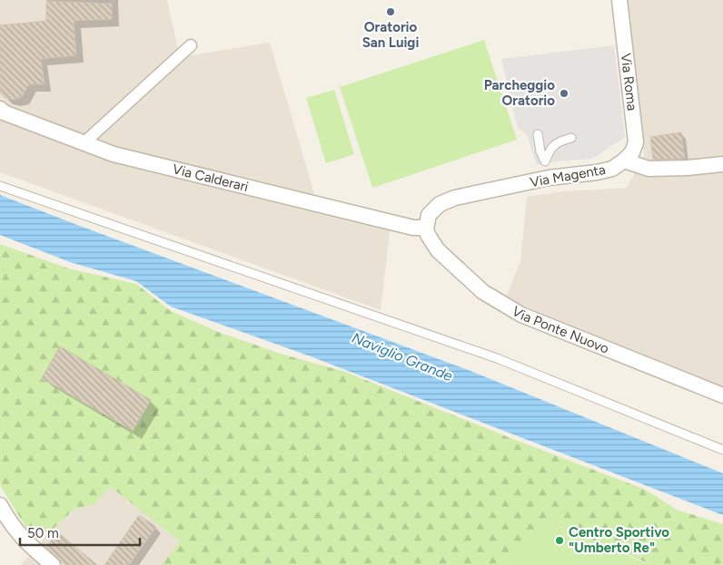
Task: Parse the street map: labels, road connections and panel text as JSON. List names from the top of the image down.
{
  "streets": {
    "street": [
      "Via Roma",
      "Via Magenta",
      "Via Calderari",
      "Via Ponte Nuovo"
    ]
  },
  "crossings": [
    ["Via Roma", "Via Magenta"],
    ["Via Magenta", "Via Calderari"],
    ["Via Magenta", "Via Ponte Nuovo"],
    ["Via Calderari", "Via Ponte Nuovo"]
  ],
  "water": ["Naviglio Grande"],
  "places": ["Oratorio San Luigi", "Parcheggio Oratorio", "Centro Sportivo \"Umberto Re\""],
  "scale_bar": "50 m"
}
